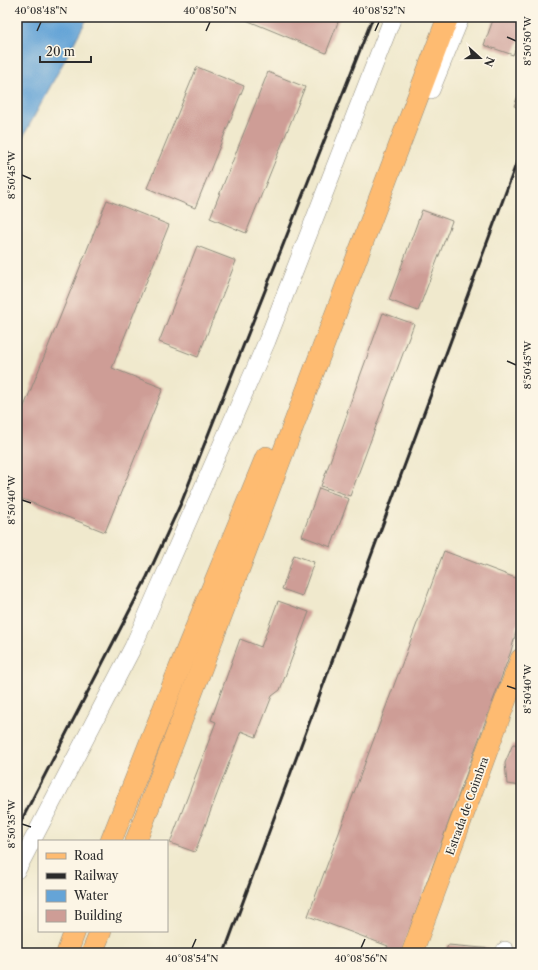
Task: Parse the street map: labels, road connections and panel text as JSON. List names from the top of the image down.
{
  "streets": {
    "main road": ["Estrada de Coimbra"]
  },
  "legend": [
    "Road",
    "Railway",
    "Water",
    "Building"
  ],
  "scale_bar": "20 m",
  "north": "right",
  "coordinates": [
    "40°08'48\"N",
    "40°08'50\"N",
    "40°08'52\"N",
    "8°50'50\"W",
    "8°50'45\"W",
    "8°50'40\"W",
    "8°50'35\"W",
    "40°08'54\"N",
    "40°08'56\"N"
  ]
}
